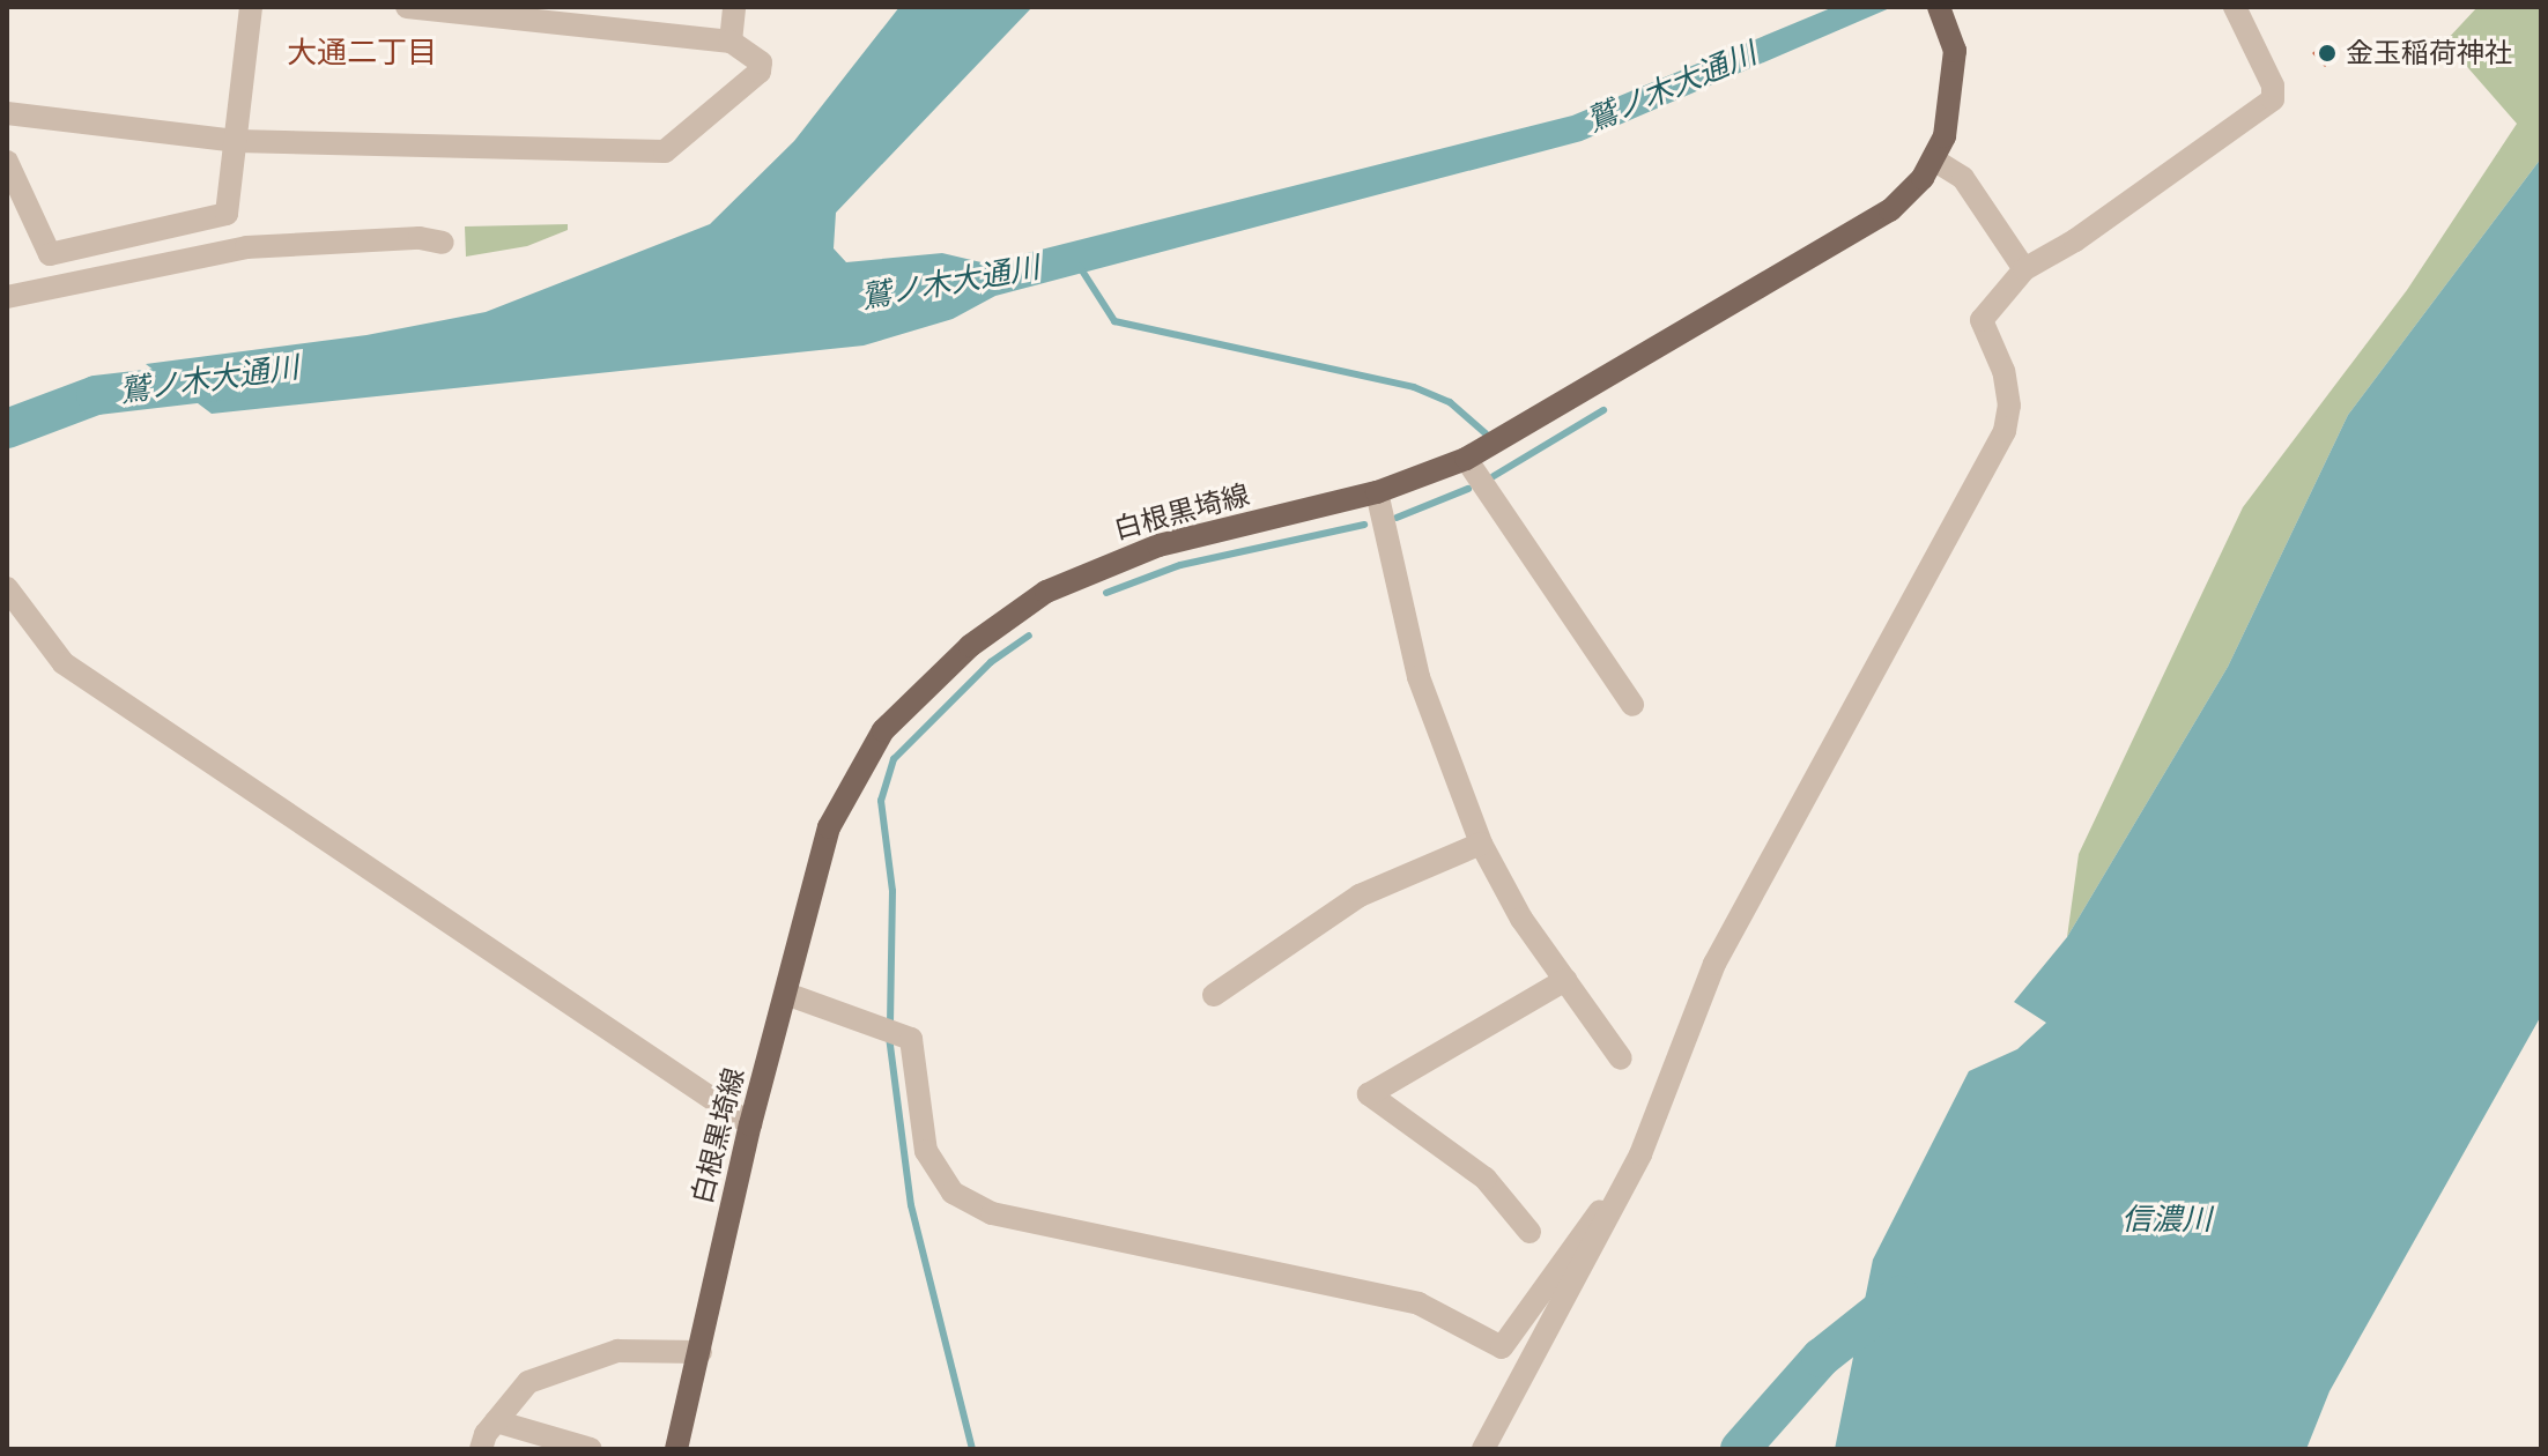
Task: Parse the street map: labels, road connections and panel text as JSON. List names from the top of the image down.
{
  "streets": {
    "main road": ["白根黒埼線"]
  },
  "districts": ["大通二丁目"],
  "water": ["鷲ノ木大通川", "信濃川"],
  "places": ["金玉稲荷神社"]
}
